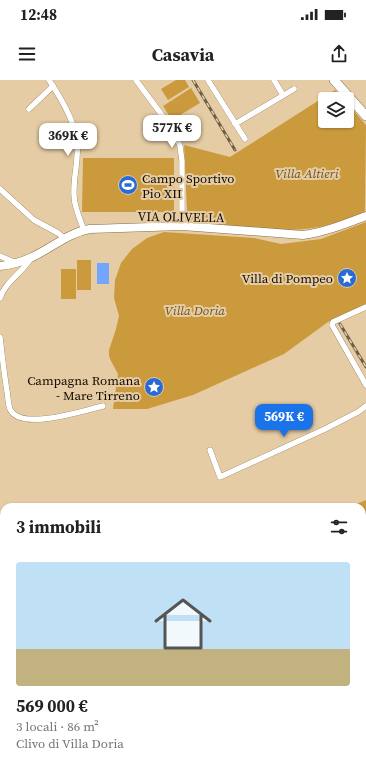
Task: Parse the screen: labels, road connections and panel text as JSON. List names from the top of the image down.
{
  "streets": {
    "main road": ["VIA OLIVELLA"]
  },
  "parks": ["Villa Altieri", "Villa Doria"],
  "places": {
    "sports": ["Campo Sportivo Pio XII"],
    "place": ["Villa di Pompeo", "Campagna Romana - Mare Tirreno"]
  },
  "page": {
    "status": "12:48",
    "header": "Casavia",
    "price": ["577K €", "369K €", "569K €"],
    "heading": "3 immobili",
    "list": [
      {
        "name": "569 000 €",
        "note": "3 locali · 86 m² · Clivo di Villa Doria"
      }
    ]
  }
}
